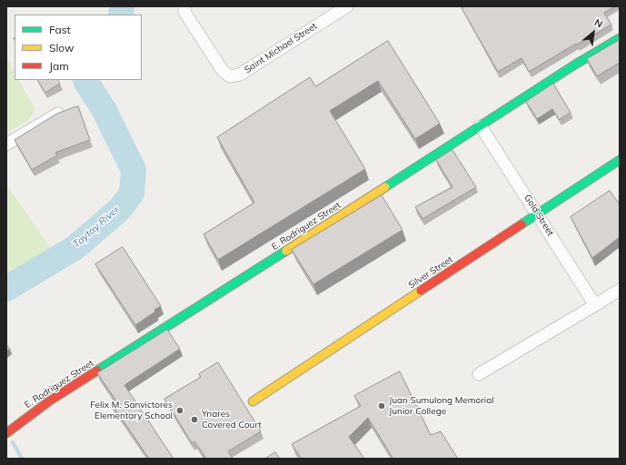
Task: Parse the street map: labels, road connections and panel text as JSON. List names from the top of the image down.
{
  "streets": {
    "street": [
      "Saint Michael Street",
      "Gold Street",
      "E. Rodriguez Street",
      "Silver Street"
    ]
  },
  "crossings": [
    ["Gold Street", "E. Rodriguez Street"],
    ["Gold Street", "Silver Street"]
  ],
  "water": ["Taytay River"],
  "places": ["Juan Sumulong Memorial Junior College", "Felix M. Sanvictores Elementary School", "Ynares Covered Court"],
  "legend": ["Fast", "Slow", "Jam"],
  "north": "top right"
}
